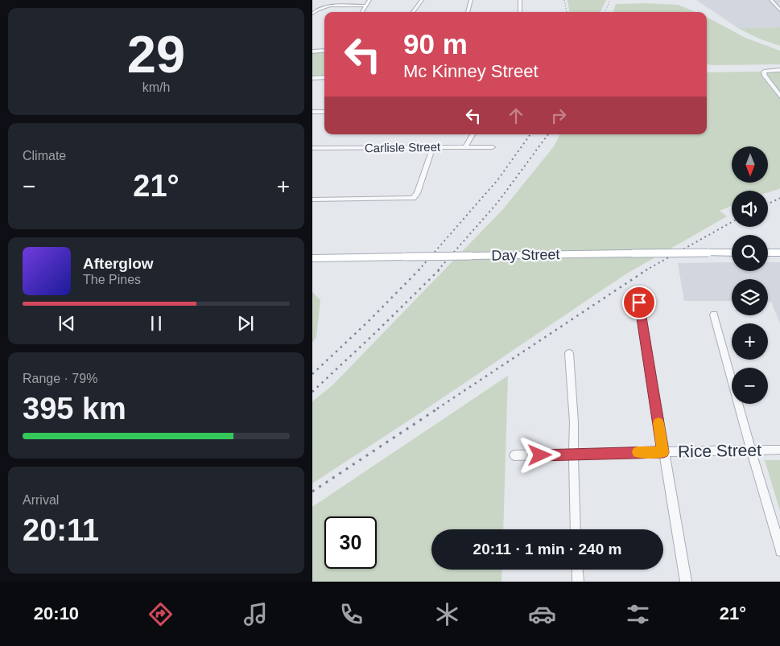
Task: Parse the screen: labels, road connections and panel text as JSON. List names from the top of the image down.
{
  "streets": {
    "main road": ["Day Street"],
    "street": ["Carlisle Street", "Rice Street"]
  },
  "north": "bottom",
  "page": {
    "tile": [
      ["29", "km/h"],
      "Climate",
      ["Range · 79%", "395 km"],
      ["Arrival", "20:11"]
    ],
    "turn": ["90 m", "Mc Kinney Street"],
    "map_buttons": ["+", "−"],
    "heat": ["−", "21°", "+"],
    "song": ["Afterglow", "The Pines"],
    "limit": "30",
    "trip": "20:11 · 1 min · 240 m",
    "tabs": ["20:10", "21°"]
  }
}
